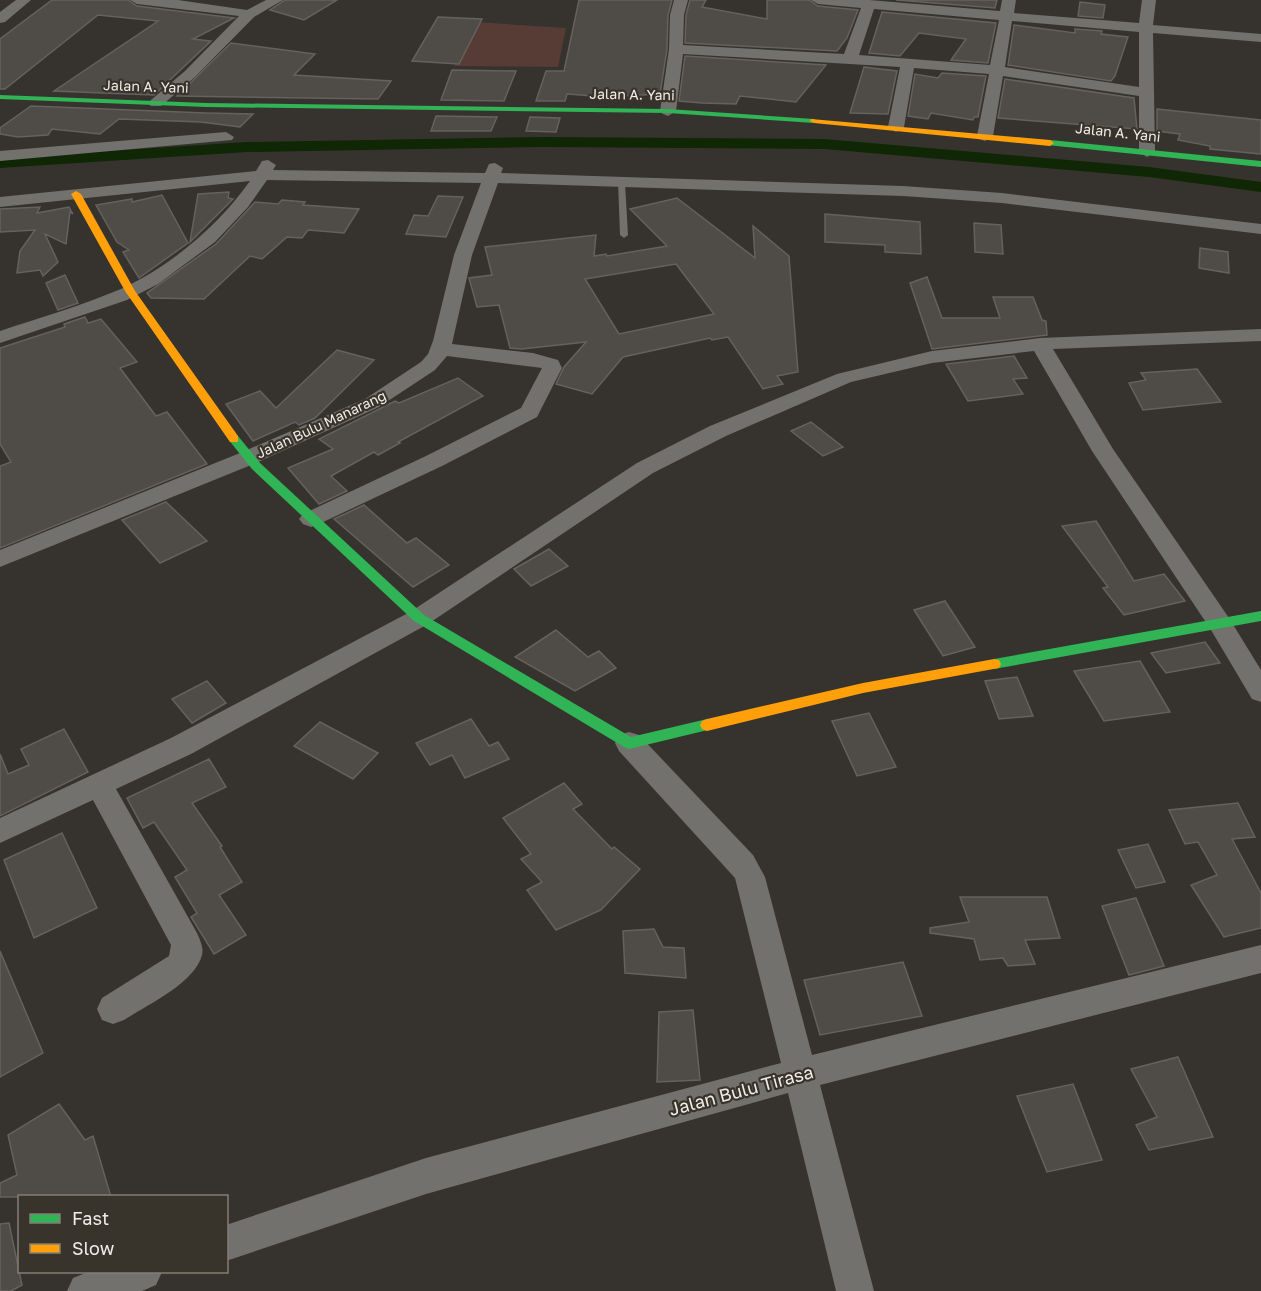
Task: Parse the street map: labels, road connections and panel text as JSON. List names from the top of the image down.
{
  "streets": {
    "main road": ["Jalan A. Yani"],
    "street": ["Jalan Bulu Manarang", "Jalan Bulu Tirasa"]
  },
  "legend": ["Fast", "Slow"]
}
